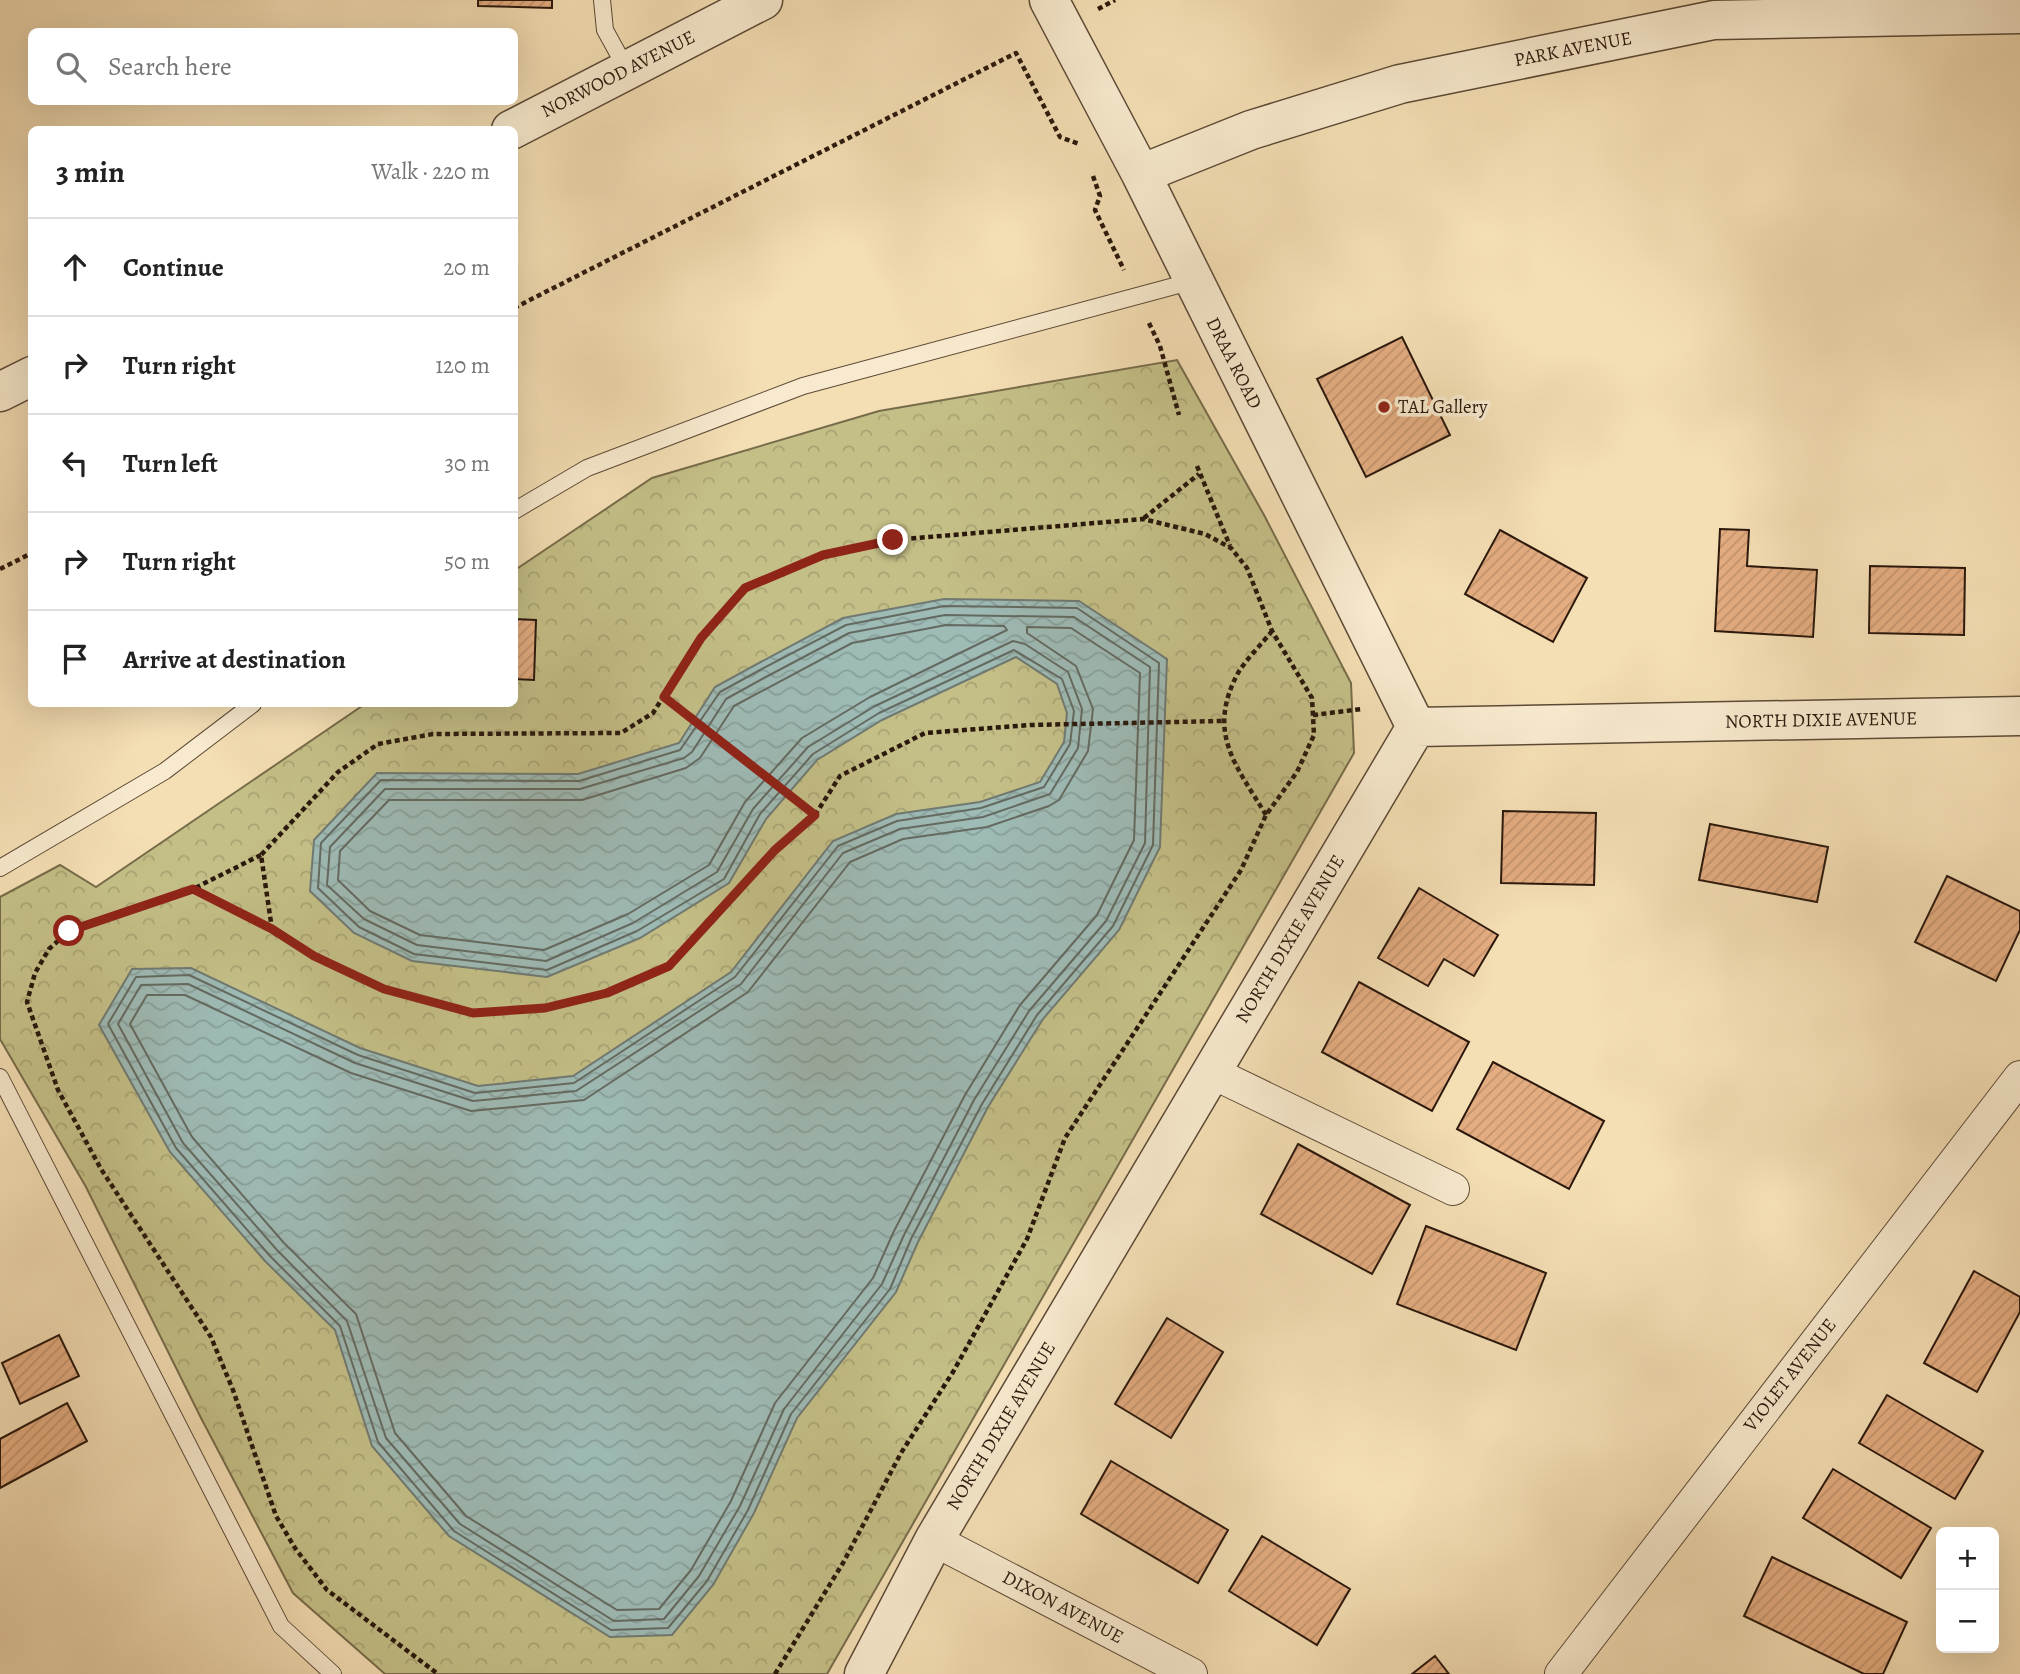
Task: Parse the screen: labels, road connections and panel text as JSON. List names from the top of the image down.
{
  "streets": {
    "street": [
      "PARK AVENUE",
      "NORWOOD AVENUE",
      "DRAA ROAD",
      "NORTH DIXIE AVENUE",
      "VIOLET AVENUE",
      "DIXON AVENUE"
    ]
  },
  "crossings": [
    ["PARK AVENUE", "DRAA ROAD"],
    ["DRAA ROAD", "NORTH DIXIE AVENUE"],
    ["NORTH DIXIE AVENUE", "DIXON AVENUE"]
  ],
  "places": ["TAL Gallery"],
  "page": {
    "search": "Search here",
    "heading": ["3 min", "Walk · 220 m"],
    "list": [
      ["Continue", "20 m"],
      ["Turn right", "120 m"],
      ["Turn left", "30 m"],
      ["Turn right", "50 m"],
      "Arrive at destination"
    ],
    "map_buttons": ["+", "−"]
  }
}
